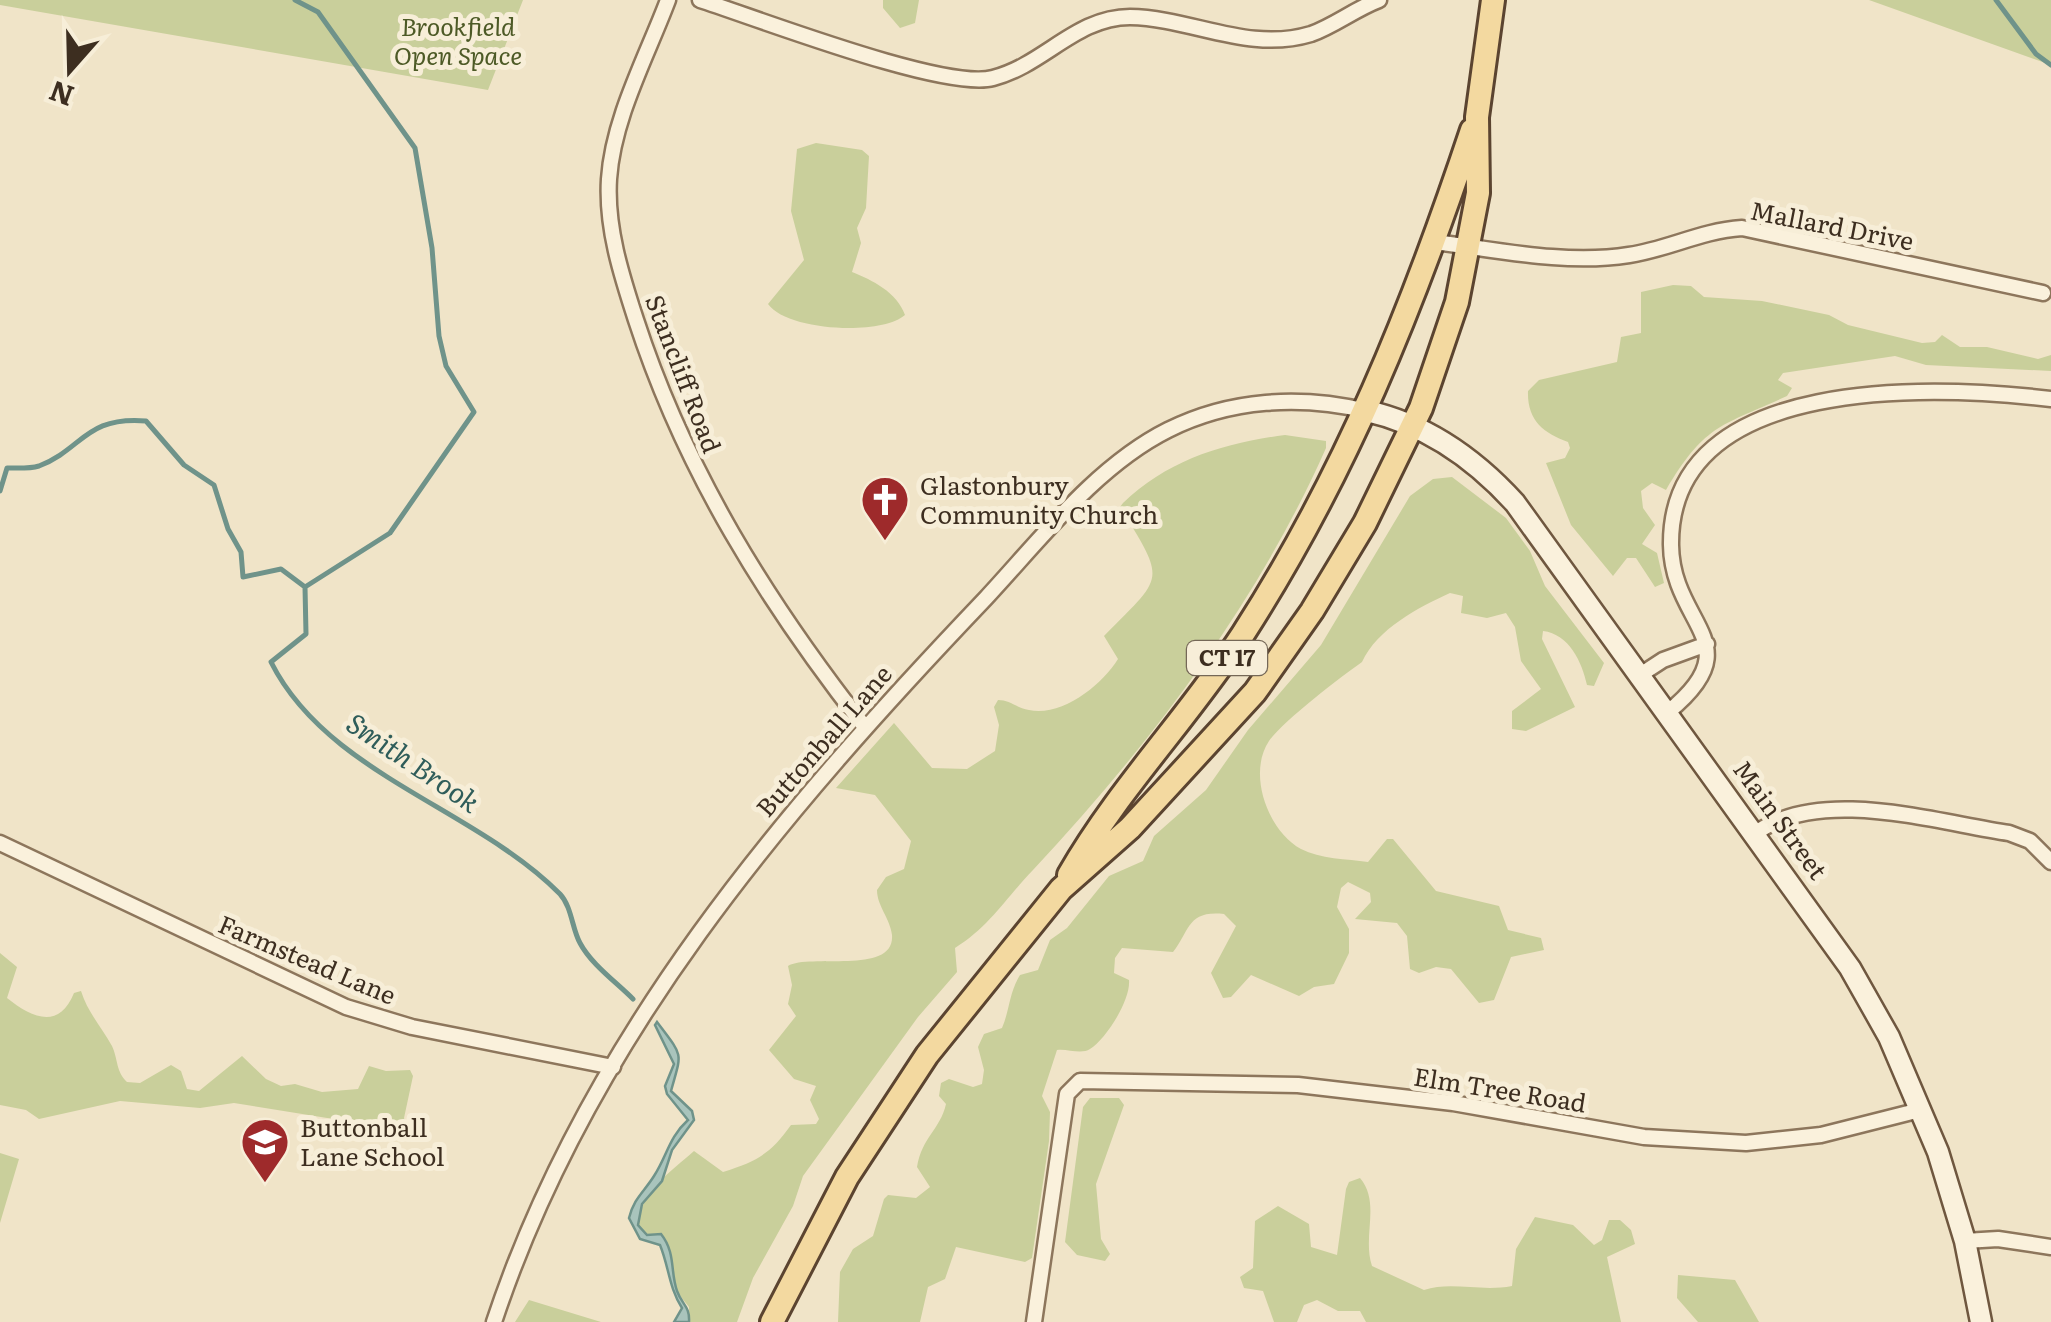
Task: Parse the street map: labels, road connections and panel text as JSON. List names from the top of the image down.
{
  "streets": {
    "main road": ["CT 17", "Main Street"],
    "street": [
      "Mallard Drive",
      "Stancliff Road",
      "Buttonball Lane",
      "Farmstead Lane",
      "Elm Tree Road"
    ]
  },
  "crossings": [
    ["Mallard Drive", "CT 17"],
    ["Stancliff Road", "Buttonball Lane"],
    ["CT 17", "Buttonball Lane"],
    ["CT 17", "Main Street"],
    ["Buttonball Lane", "Main Street"],
    ["Buttonball Lane", "Farmstead Lane"],
    ["Main Street", "Elm Tree Road"]
  ],
  "water": ["Smith Brook"],
  "parks": ["Brookfield Open Space"],
  "places": {
    "church": ["Glastonbury Community Church"],
    "school or university": ["Buttonball Lane School"]
  },
  "north": "bottom"
}
